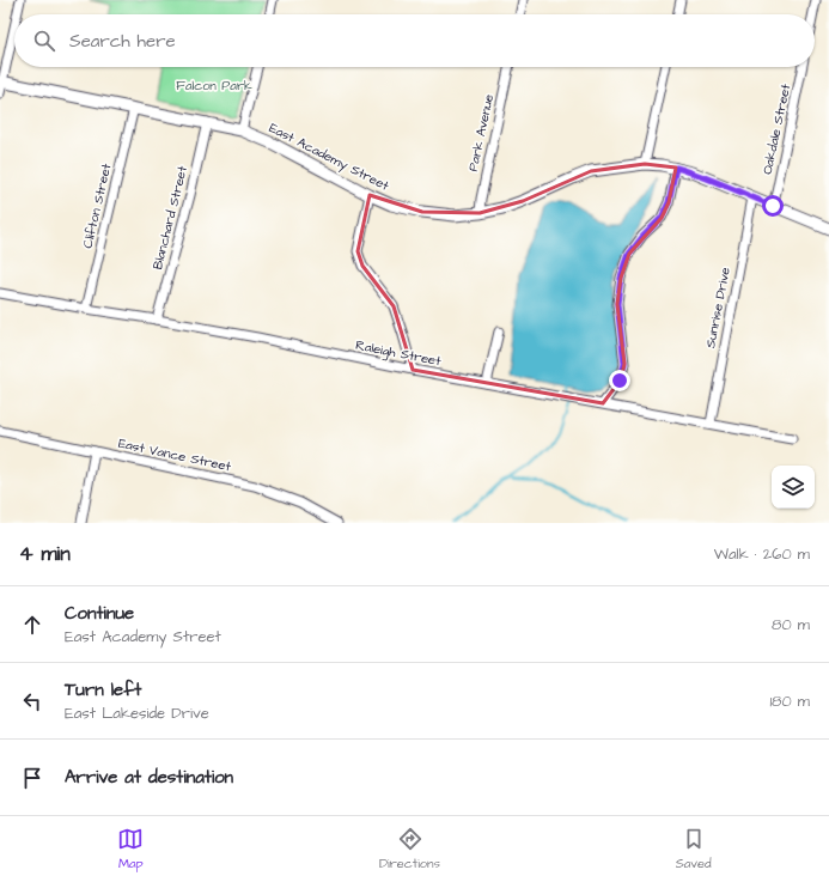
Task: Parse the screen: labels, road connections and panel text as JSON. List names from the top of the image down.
{
  "streets": {
    "street": [
      "Oakdale Street",
      "Park Avenue",
      "East Academy Street",
      "Clifton Street",
      "Blanchard Street",
      "Sunrise Drive",
      "Raleigh Street",
      "East Vance Street"
    ]
  },
  "crossings": [
    ["Oakdale Street", "East Academy Street"],
    ["Park Avenue", "East Academy Street"],
    ["East Academy Street", "Clifton Street"],
    ["East Academy Street", "Blanchard Street"],
    ["East Academy Street", "Sunrise Drive"],
    ["Clifton Street", "Raleigh Street"],
    ["Blanchard Street", "Raleigh Street"],
    ["Sunrise Drive", "Raleigh Street"]
  ],
  "parks": ["Falcon Park"],
  "page": {
    "search": "Search here",
    "heading": ["4 min", "Walk · 260 m"],
    "list": [
      ["Continue", "East Academy Street", "80 m"],
      ["Turn left", "East Lakeside Drive", "180 m"],
      "Arrive at destination"
    ],
    "nav": ["Map", "Directions", "Saved"]
  }
}
